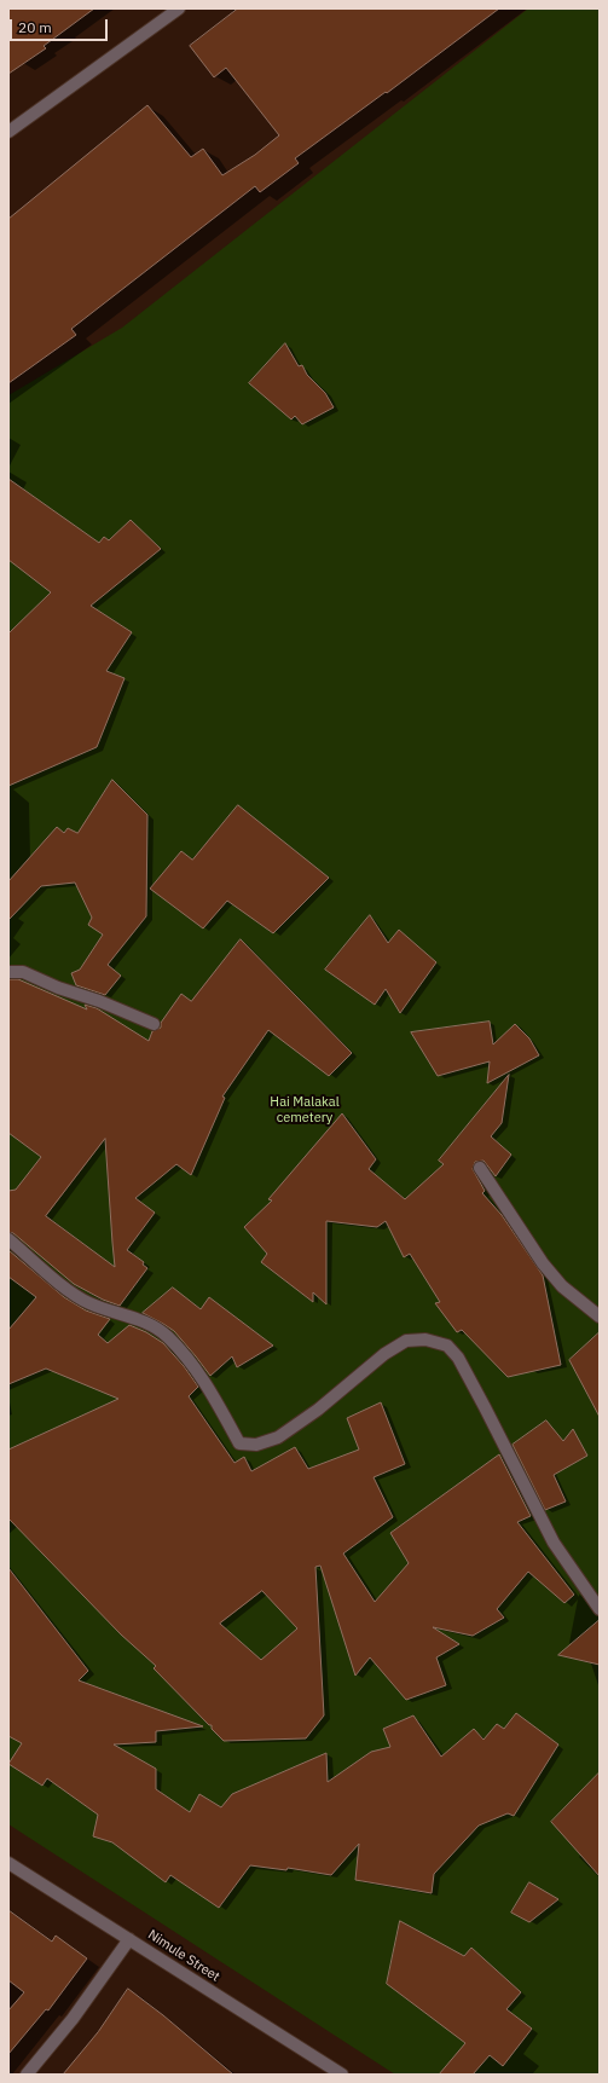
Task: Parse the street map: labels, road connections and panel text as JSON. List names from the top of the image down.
{
  "streets": {
    "street": ["Nimule Street"]
  },
  "parks": ["Hai Malakal cemetery"],
  "scale_bar": "20 m"
}
